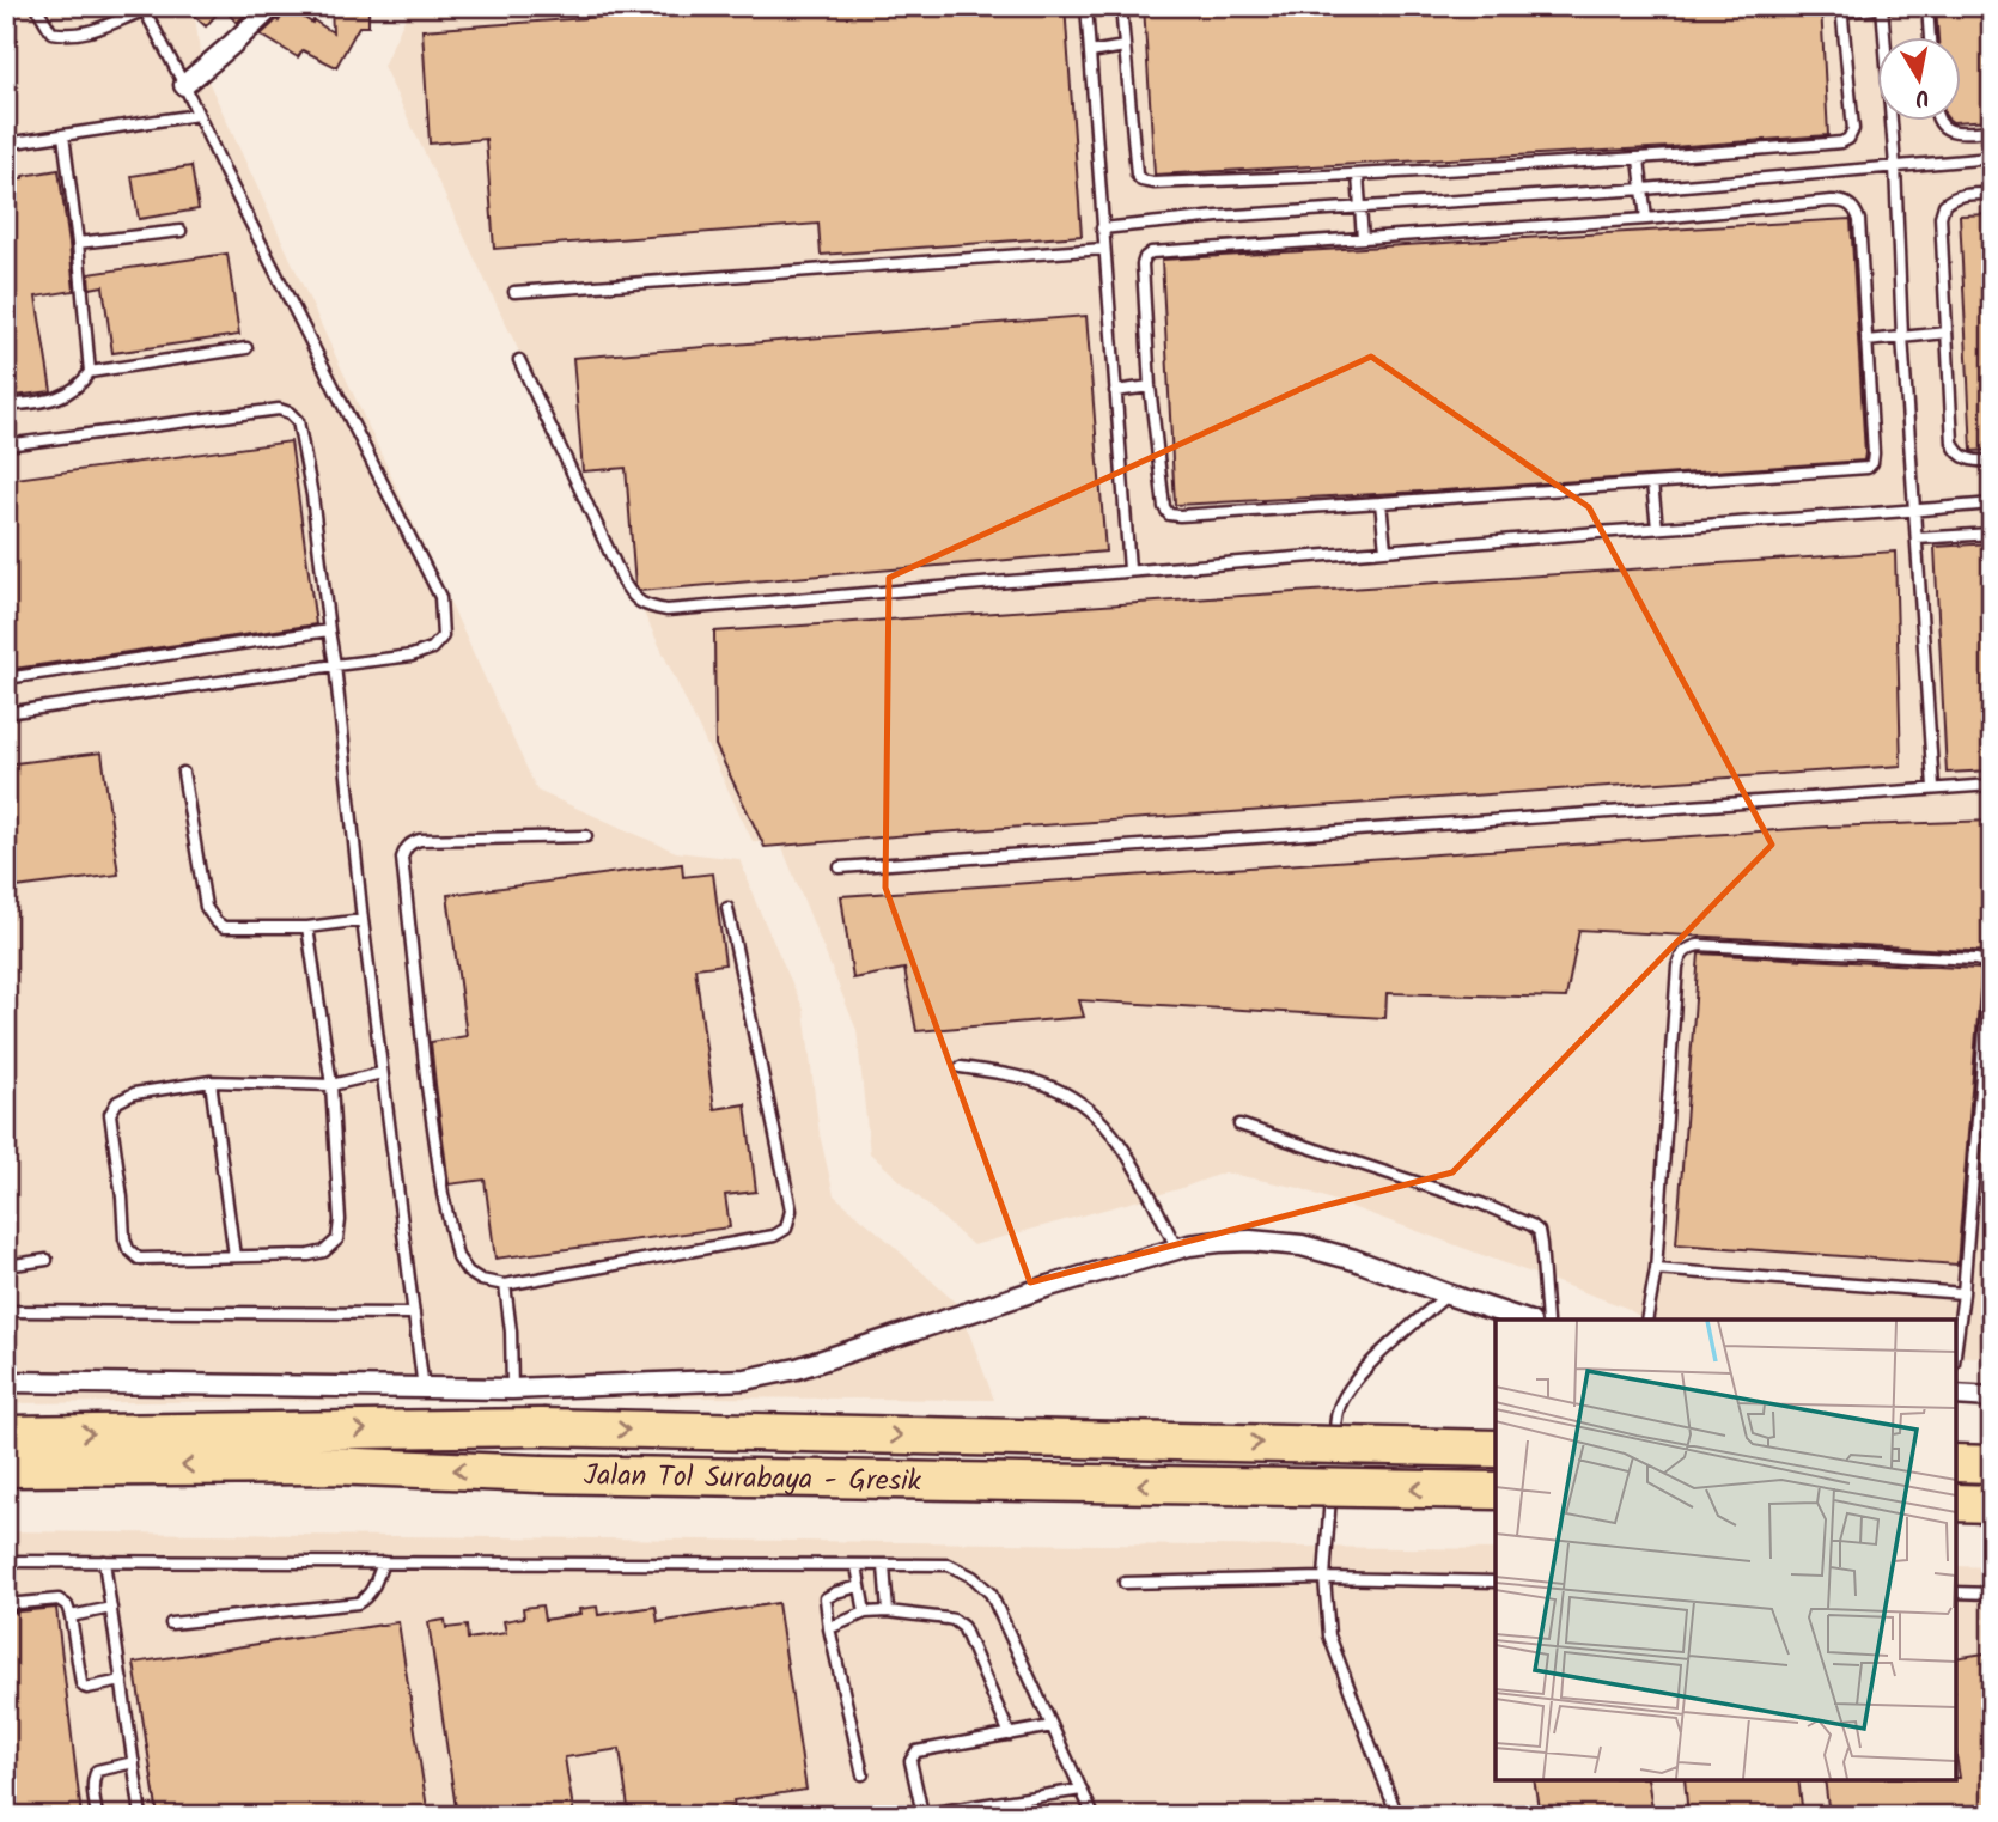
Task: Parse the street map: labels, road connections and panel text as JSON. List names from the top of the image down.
{
  "streets": {
    "highway": ["Jalan Tol Surabaya - Gresik"]
  },
  "north": "bottom"
}
